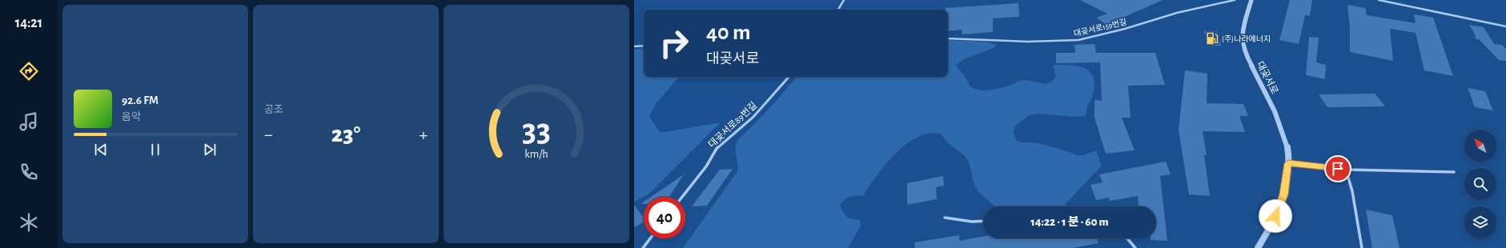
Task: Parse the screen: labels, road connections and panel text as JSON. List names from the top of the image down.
{
  "streets": {
    "street": ["대곶서로"],
    "lane": ["대곶서로159번길", "대곶서로89번길"]
  },
  "places": {
    "fuel station": ["(주)나라에너지"]
  },
  "north": "top left",
  "page": {
    "tabs": "14:21",
    "tile": "공조",
    "turn": ["40 m", "대곶서로"],
    "song": ["92.6 FM", "음악"],
    "heat": ["−", "23°", "+"],
    "limit": "40",
    "trip": "14:22 · 1 분 · 60 m",
    "gauge": ["33", "km/h"]
  }
}
